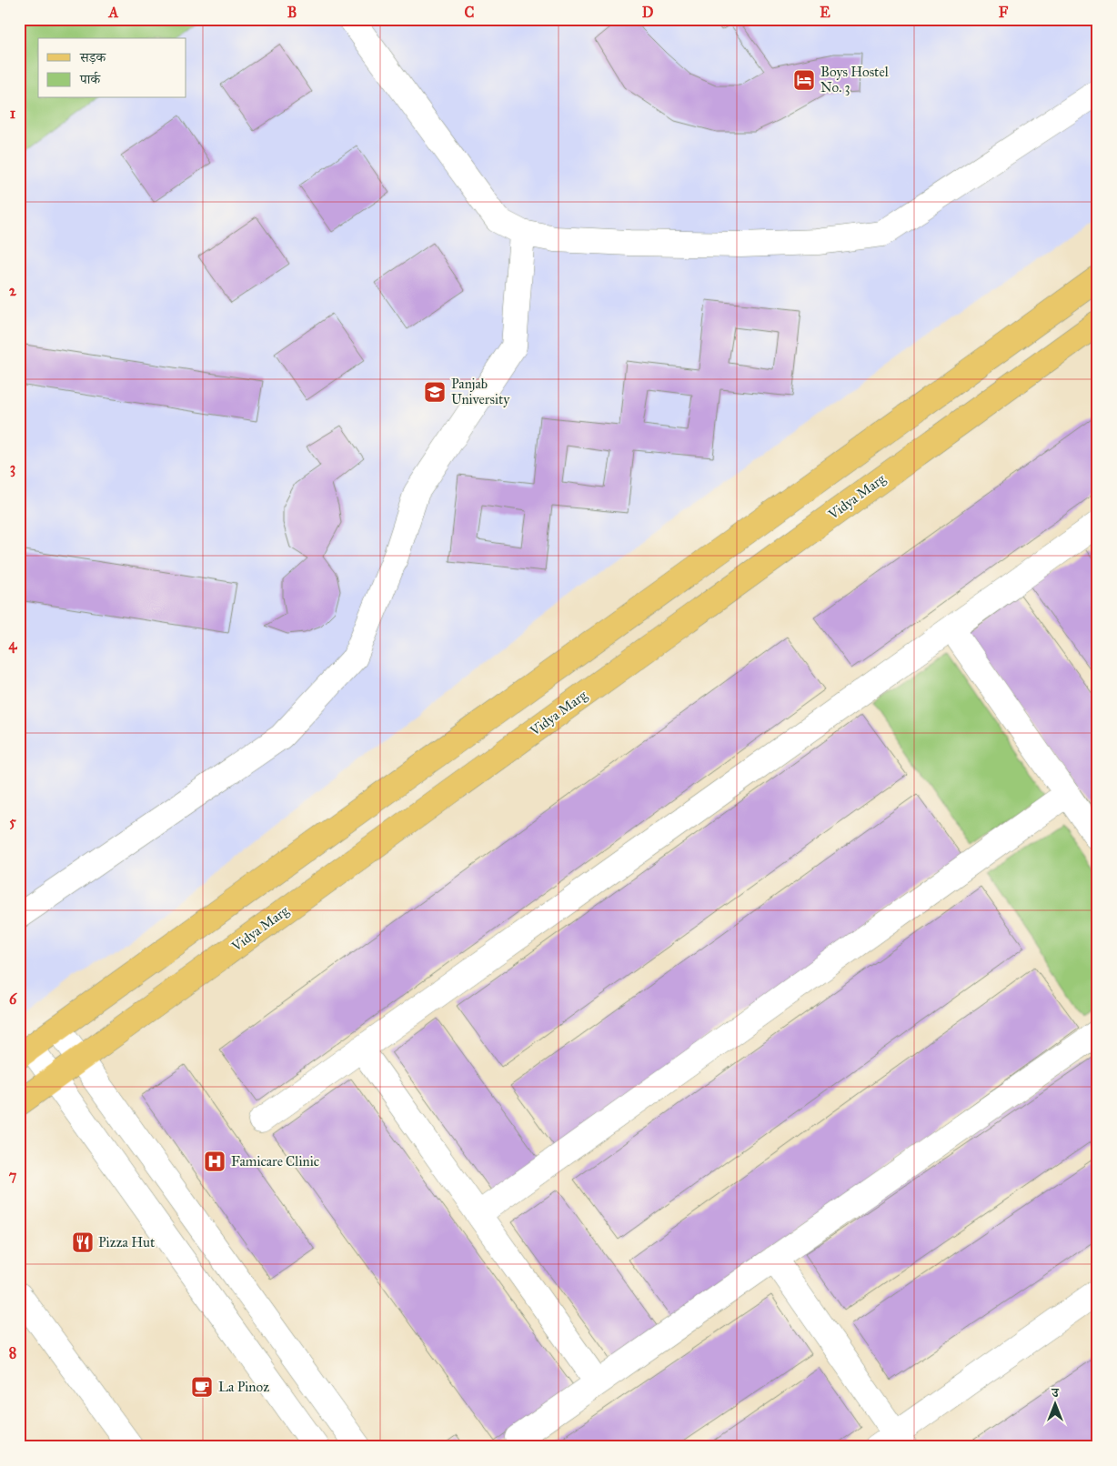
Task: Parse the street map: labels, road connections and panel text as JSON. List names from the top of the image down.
{
  "streets": {
    "main road": ["Vidya Marg"]
  },
  "places": {
    "hotel": ["Boys Hostel No. 3"],
    "school or university": ["Panjab University"],
    "hospital": ["Famicare Clinic"],
    "restaurant": ["Pizza Hut"],
    "cafe": ["La Pinoz"]
  },
  "legend": ["सड़क", "पार्क"],
  "north": "top",
  "grid": {
    "columns": [
      "A",
      "B",
      "C",
      "D",
      "E",
      "F"
    ],
    "rows": [
      "1",
      "2",
      "3",
      "4",
      "5",
      "6",
      "7",
      "8"
    ]
  }
}
